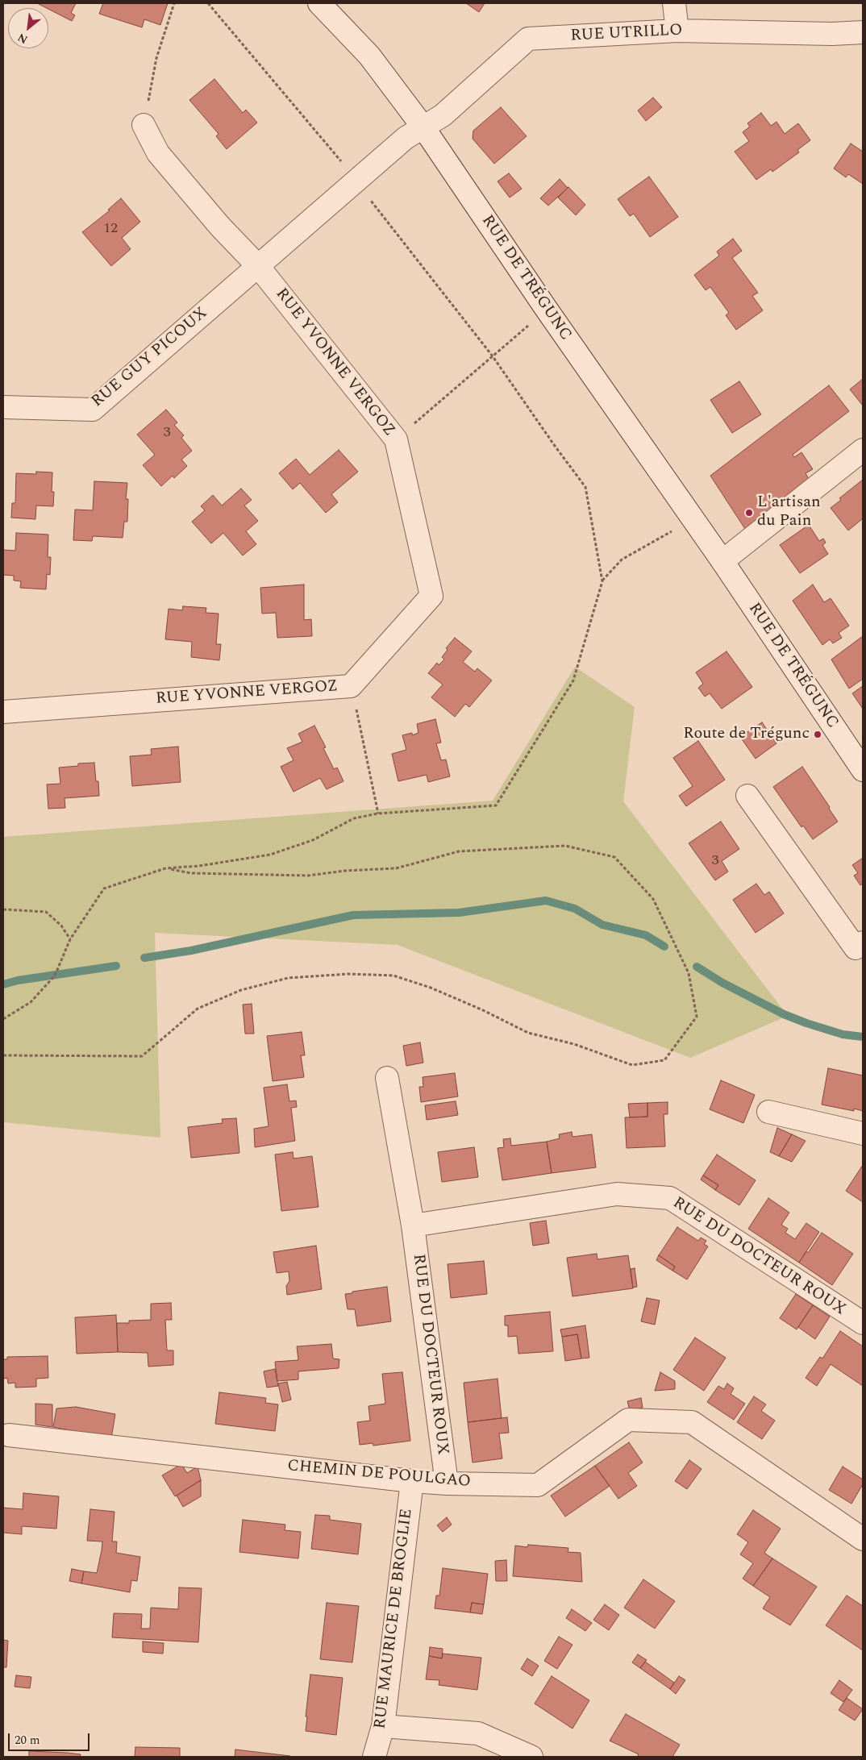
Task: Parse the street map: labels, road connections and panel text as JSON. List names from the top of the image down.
{
  "streets": {
    "street": [
      "RUE UTRILLO",
      "RUE DE TRÉGUNC",
      "RUE GUY PICOUX",
      "RUE YVONNE VERGOZ",
      "RUE DU DOCTEUR ROUX",
      "CHEMIN DE POULGAO",
      "RUE MAURICE DE BROGLIE"
    ]
  },
  "crossings": [
    ["RUE UTRILLO", "RUE DE TRÉGUNC"],
    ["RUE UTRILLO", "RUE GUY PICOUX"],
    ["RUE DE TRÉGUNC", "RUE GUY PICOUX"],
    ["RUE GUY PICOUX", "RUE YVONNE VERGOZ"],
    ["RUE DU DOCTEUR ROUX", "CHEMIN DE POULGAO"],
    ["CHEMIN DE POULGAO", "RUE MAURICE DE BROGLIE"]
  ],
  "places": ["L'artisan du Pain", "Route de Trégunc"],
  "house_numbers": ["12", "3", "3"],
  "scale_bar": "20 m",
  "north": "bottom left"
}
